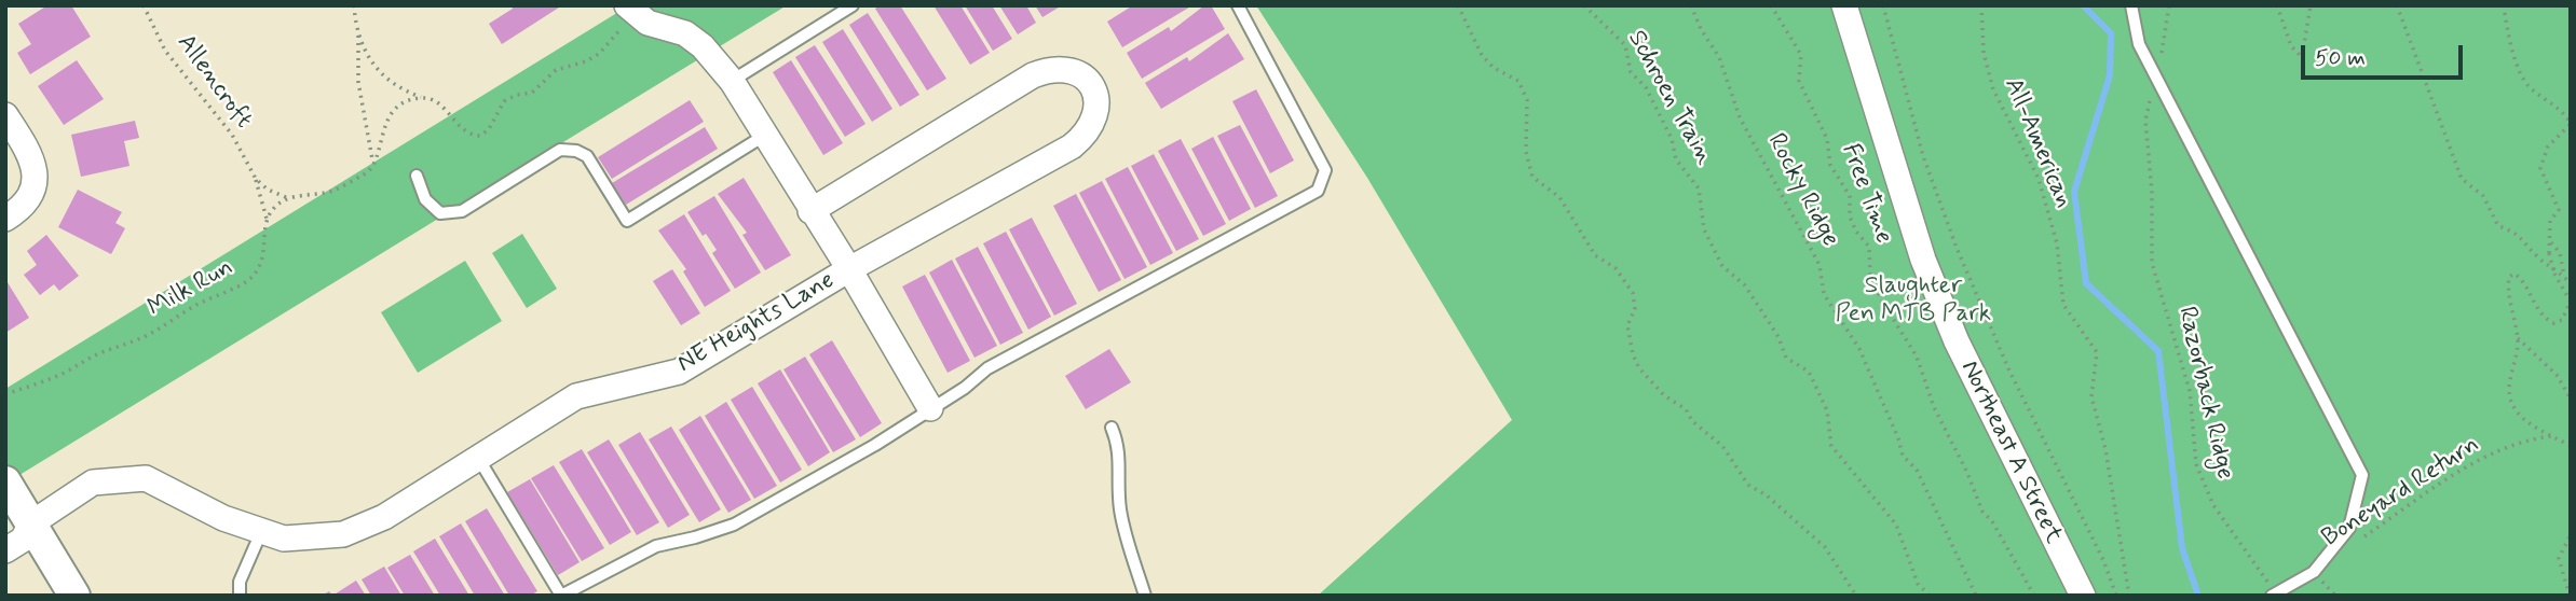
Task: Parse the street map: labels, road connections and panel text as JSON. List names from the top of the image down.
{
  "streets": {
    "street": ["NE Heights Lane", "Northeast A Street"],
    "path": [
      "Allencroft",
      "Schroen Train",
      "All-American",
      "Rocky Ridge",
      "Free Time",
      "Milk Run",
      "Razorback Ridge",
      "Boneyard Return"
    ]
  },
  "crossings": [
    ["Allencroft", "Milk Run"]
  ],
  "parks": ["Slaughter Pen MTB Park"],
  "scale_bar": "50 m"
}
